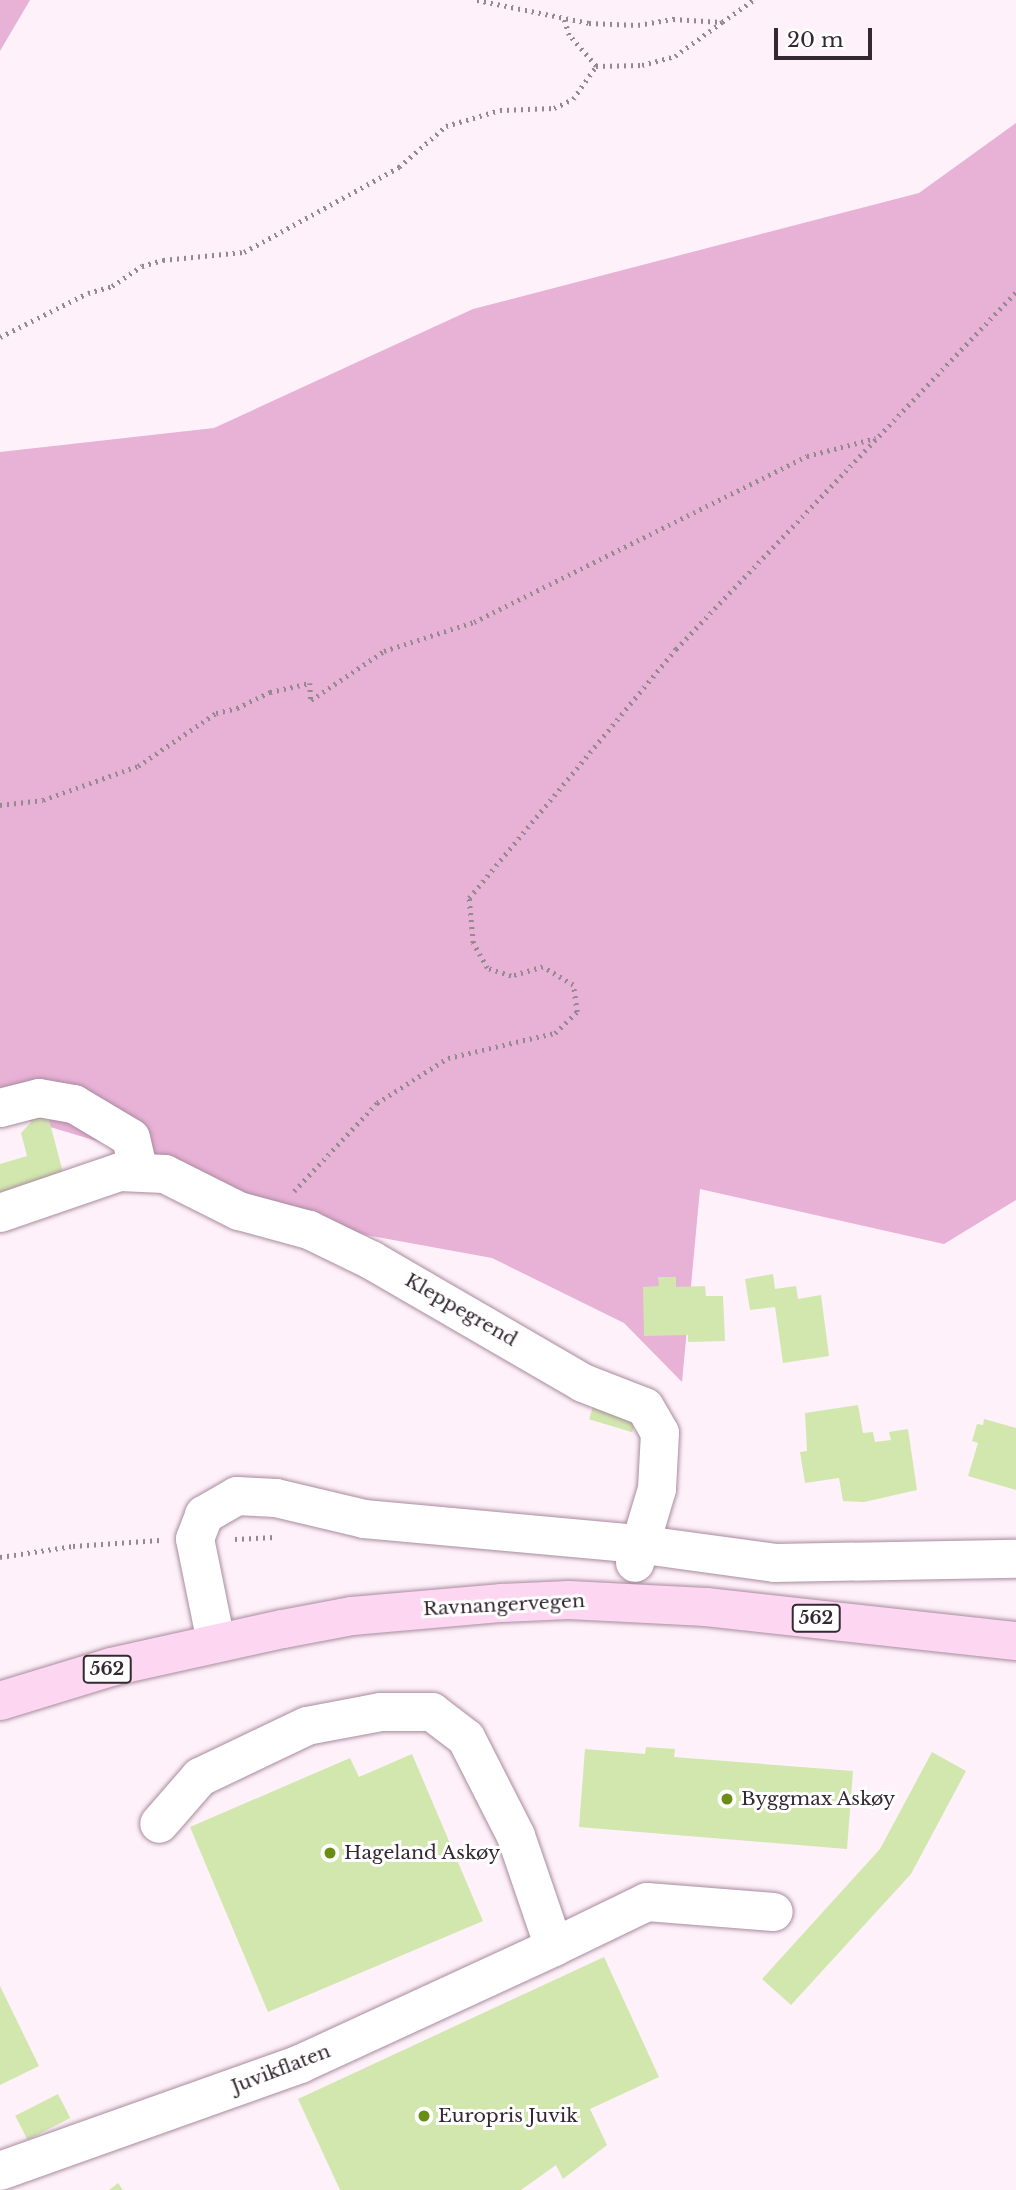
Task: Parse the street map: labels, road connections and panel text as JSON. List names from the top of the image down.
{
  "streets": {
    "main road": ["Ravnangervegen", "562"],
    "street": ["Kleppegrend", "Juvikflaten"]
  },
  "places": ["Byggmax Askøy", "Hageland Askøy", "Europris Juvik"],
  "scale_bar": "20 m"
}
